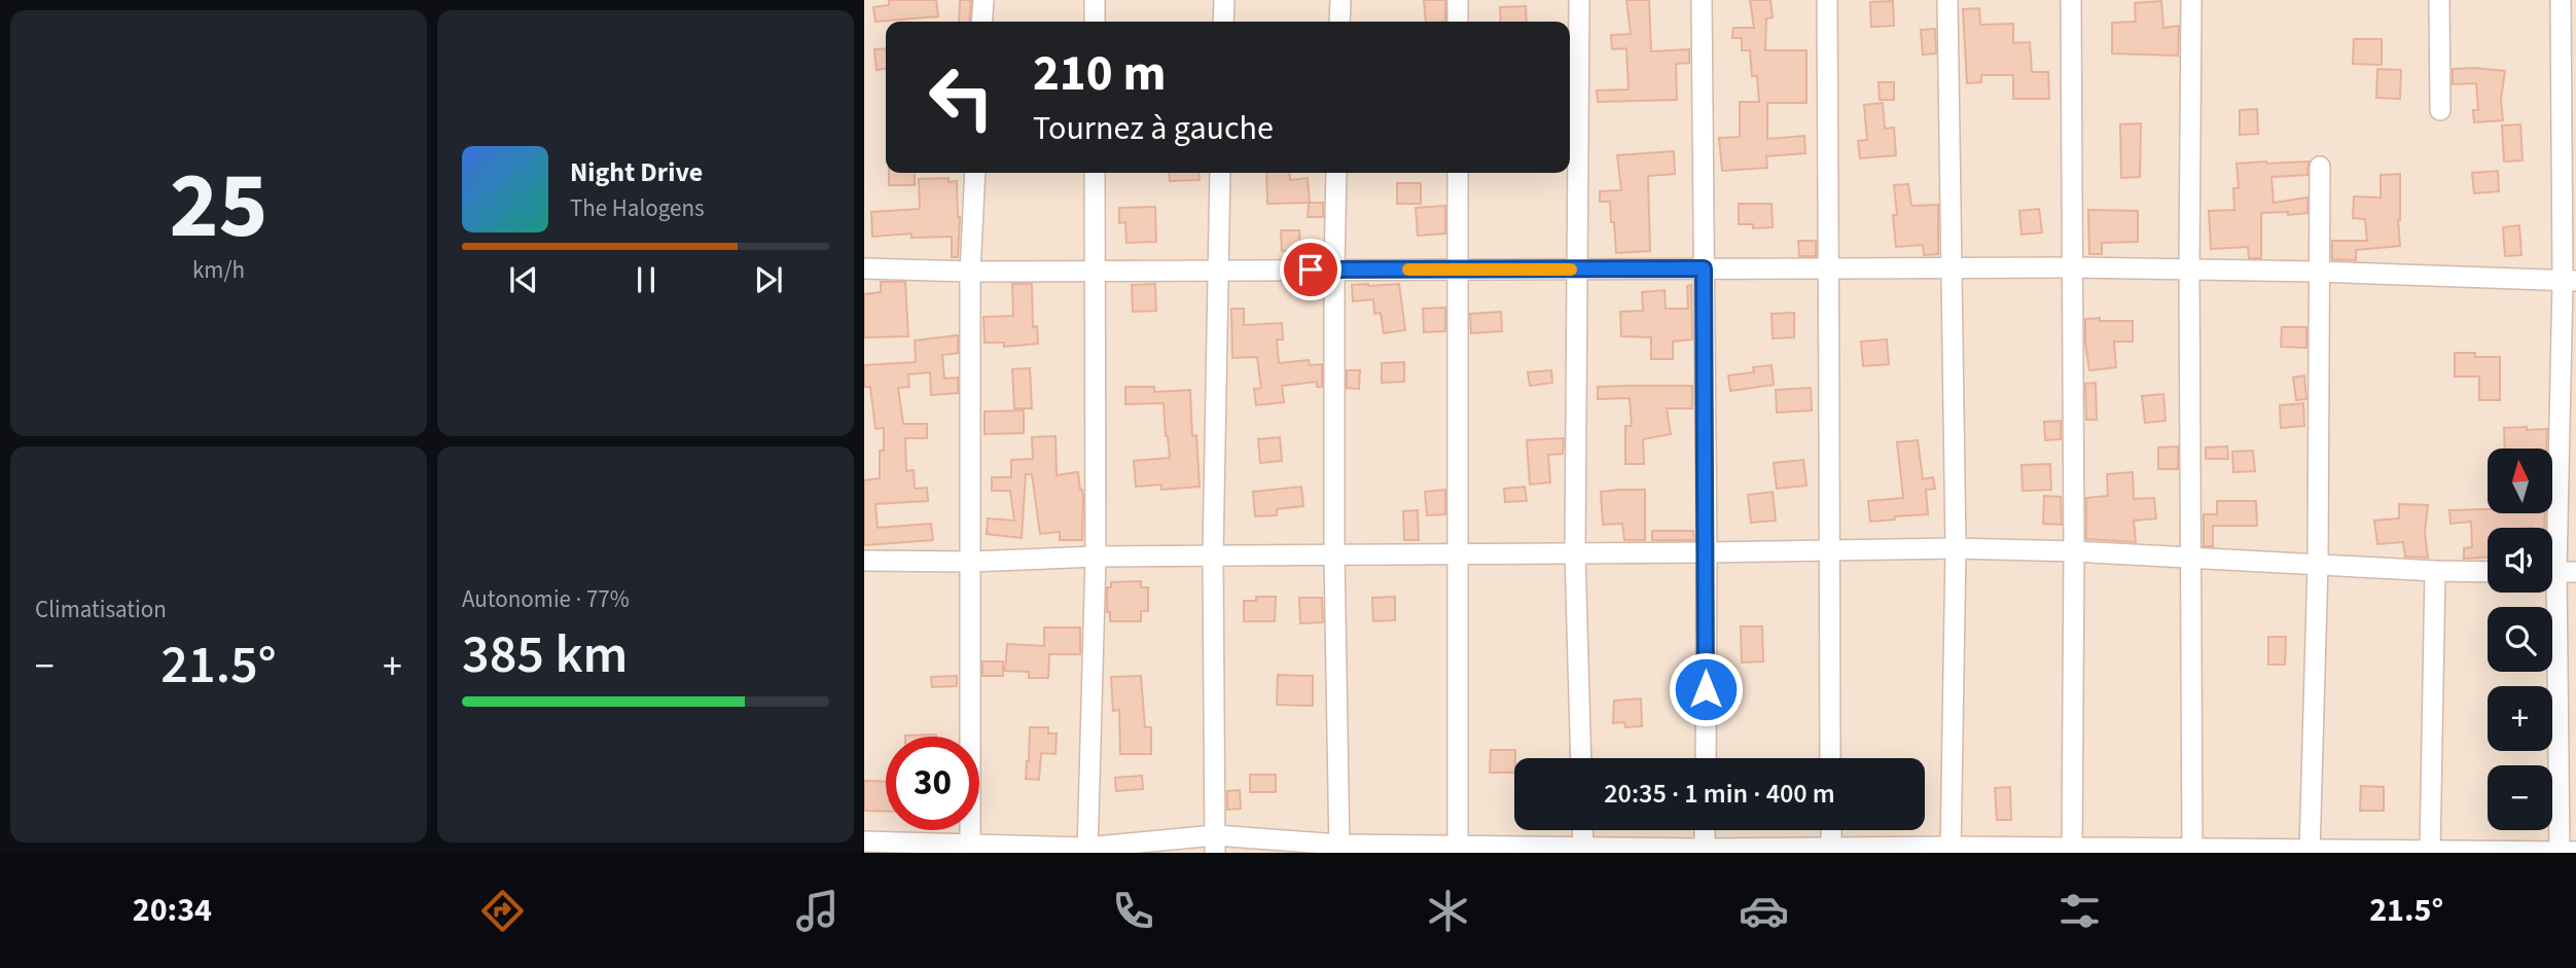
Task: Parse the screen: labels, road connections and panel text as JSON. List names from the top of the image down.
{
  "north": "top",
  "page": {
    "tile": [
      ["25", "km/h"],
      "Climatisation",
      ["Autonomie · 77%", "385 km"]
    ],
    "turn": ["210 m", "Tournez à gauche"],
    "song": ["Night Drive", "The Halogens"],
    "map_buttons": ["+", "−"],
    "heat": ["−", "21.5°", "+"],
    "limit": "30",
    "trip": "20:35 · 1 min · 400 m",
    "tabs": ["20:34", "21.5°"]
  }
}
